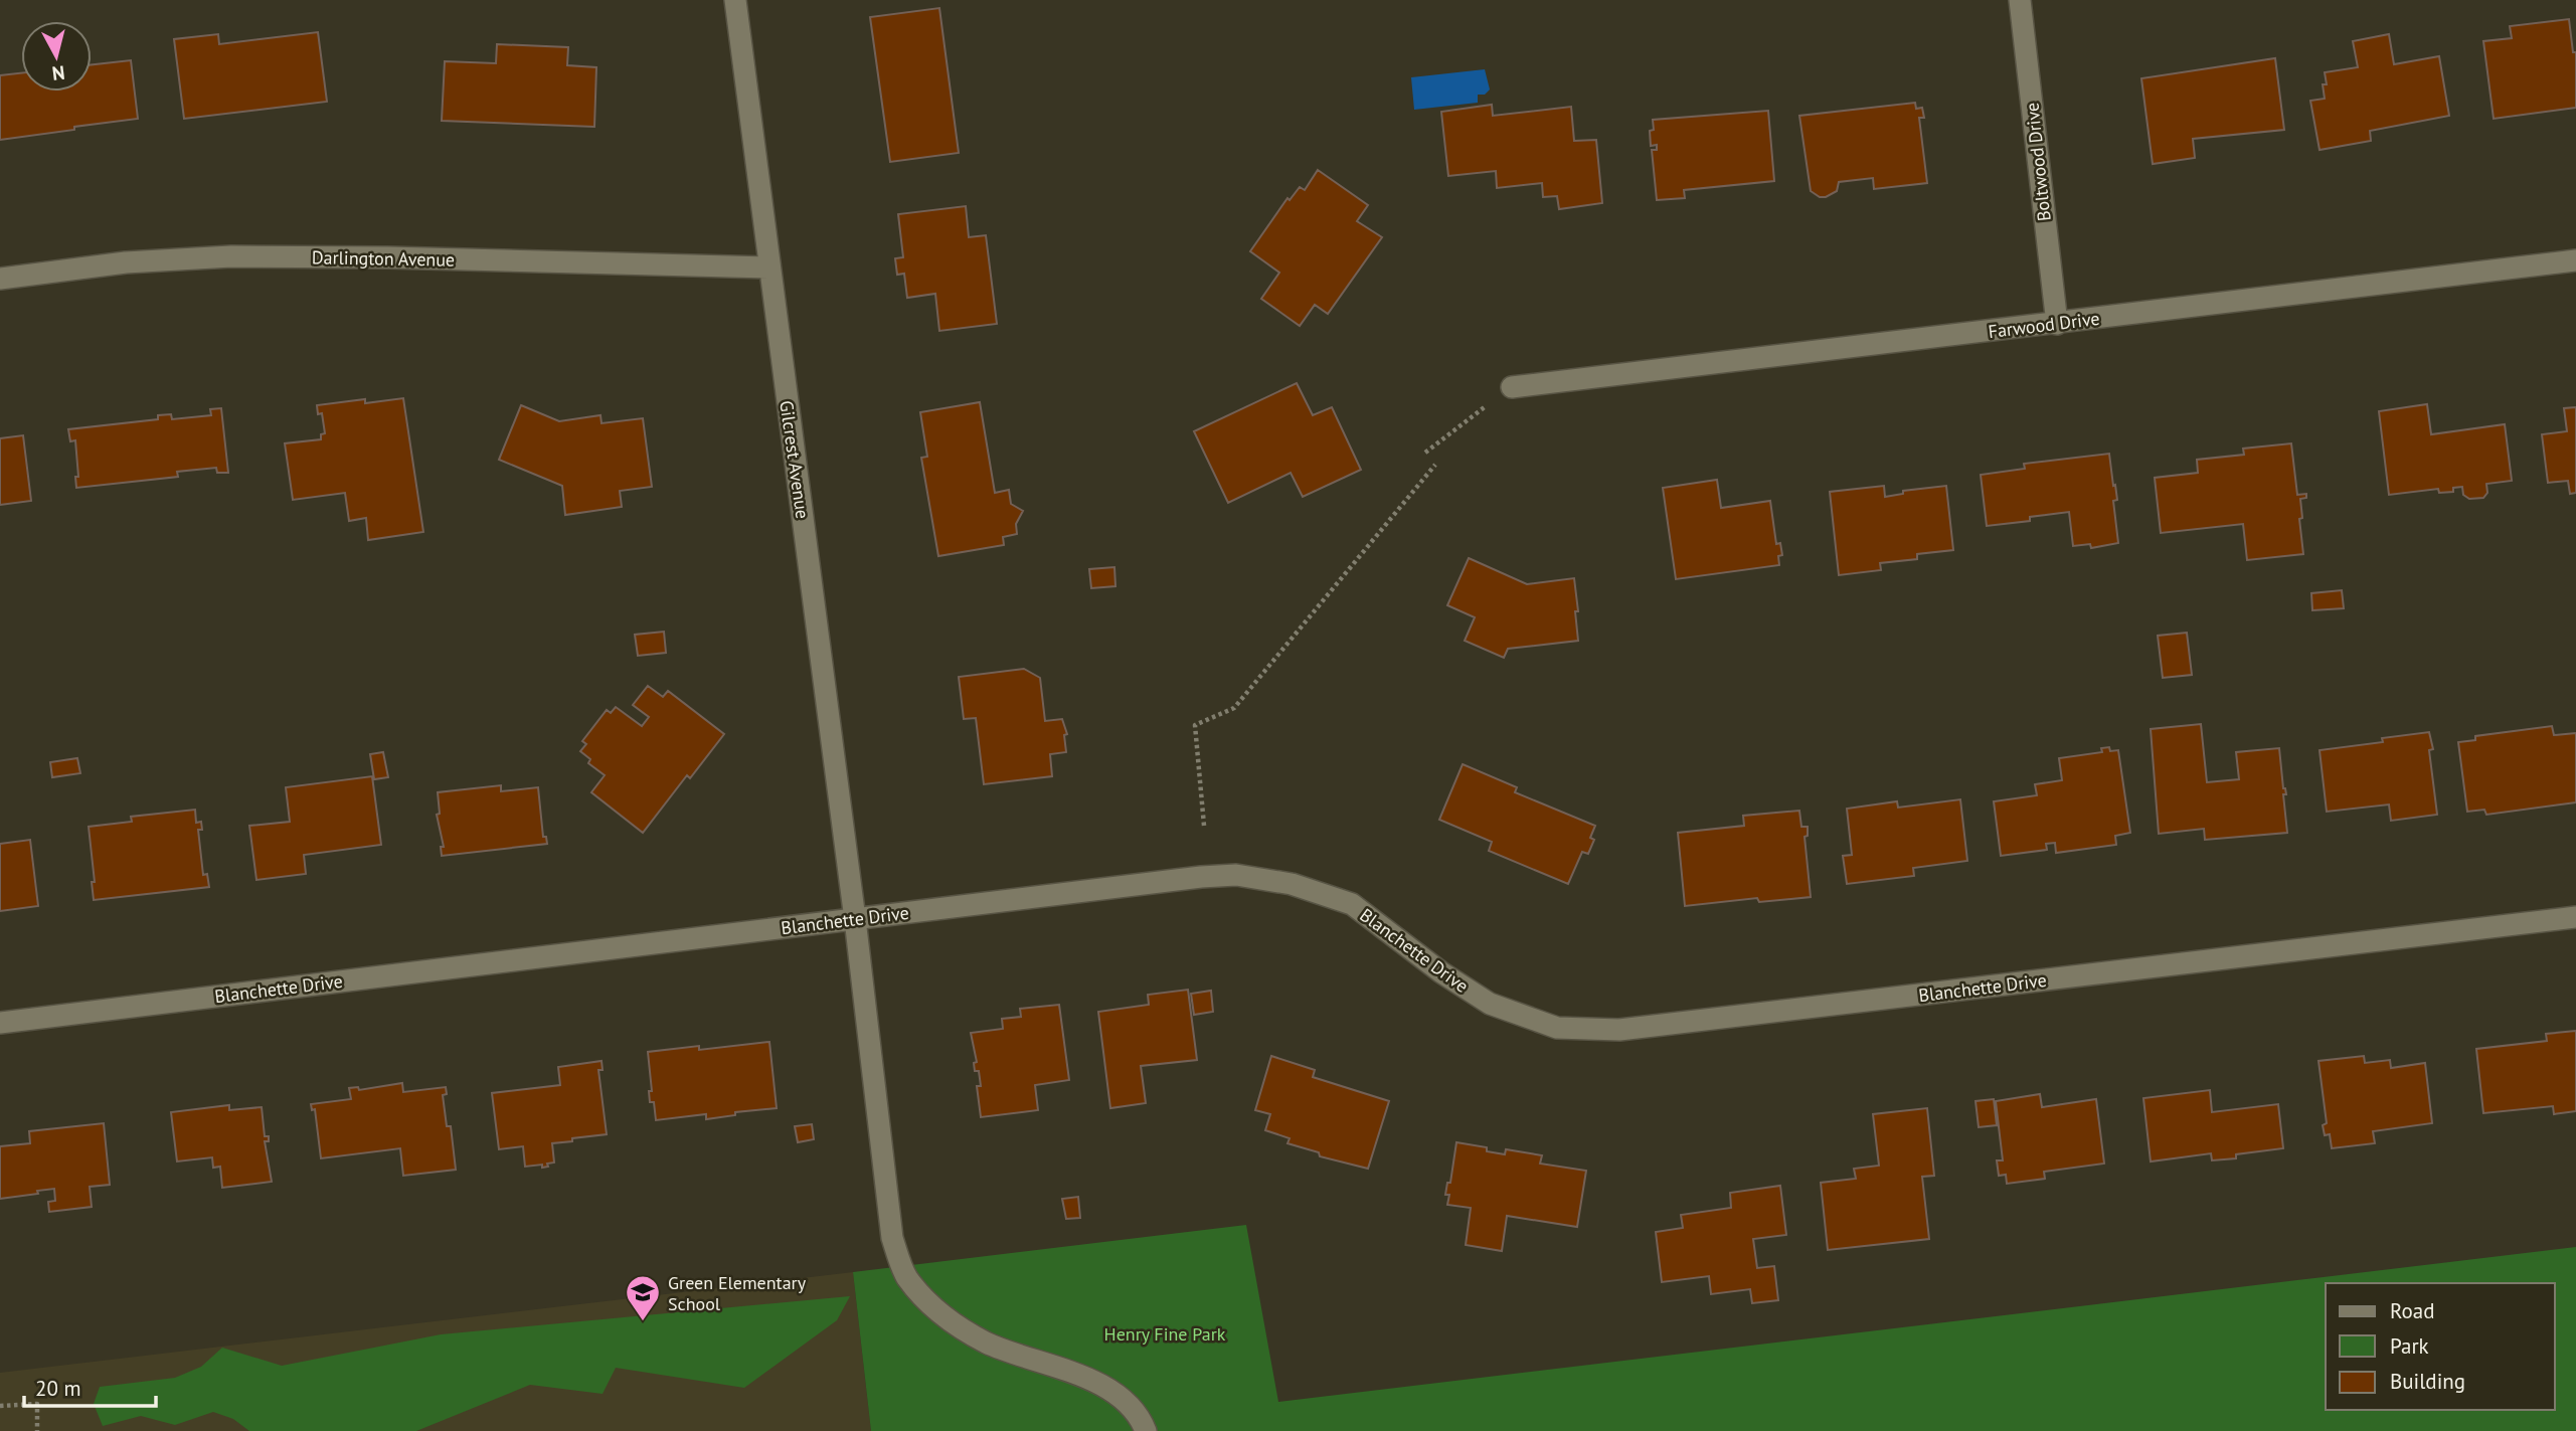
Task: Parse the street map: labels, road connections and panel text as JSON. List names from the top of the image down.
{
  "streets": {
    "street": [
      "Boltwood Drive",
      "Darlington Avenue",
      "Farwood Drive",
      "Gilcrest Avenue",
      "Blanchette Drive"
    ]
  },
  "crossings": [
    ["Boltwood Drive", "Farwood Drive"],
    ["Darlington Avenue", "Gilcrest Avenue"],
    ["Gilcrest Avenue", "Blanchette Drive"]
  ],
  "parks": ["Henry Fine Park"],
  "places": {
    "school or university": ["Green Elementary School"]
  },
  "legend": ["Road", "Park", "Building"],
  "scale_bar": "20 m",
  "north": "bottom"
}
